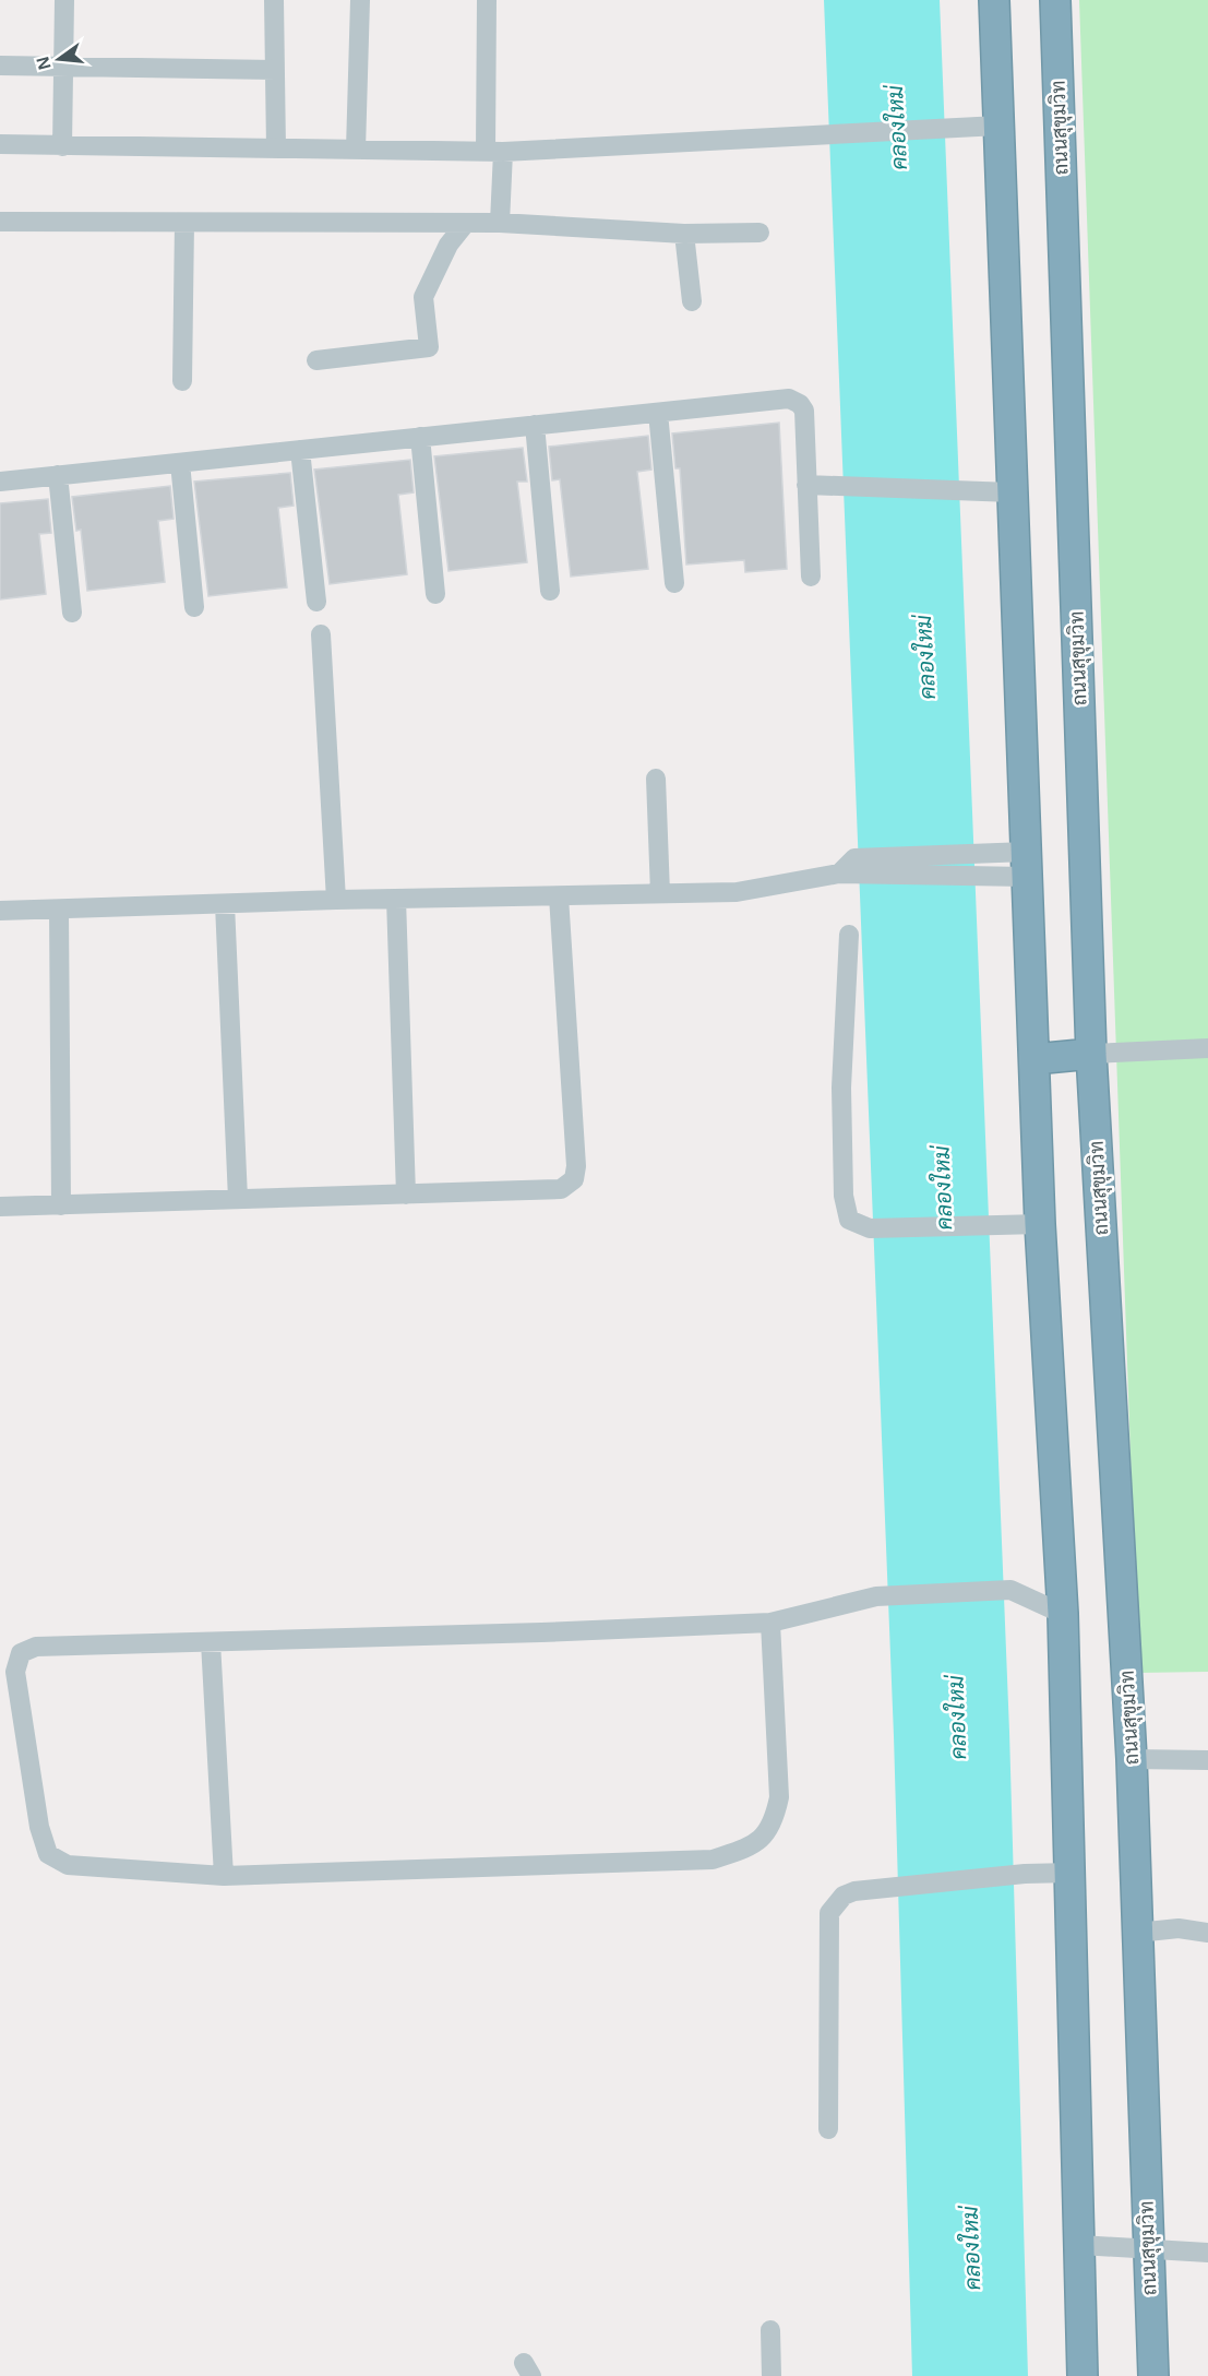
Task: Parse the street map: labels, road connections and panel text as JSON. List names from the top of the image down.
{
  "streets": {
    "highway": ["ถนนสุขุมวิท"]
  },
  "water": ["คลองใหม่"],
  "north": "left"
}
